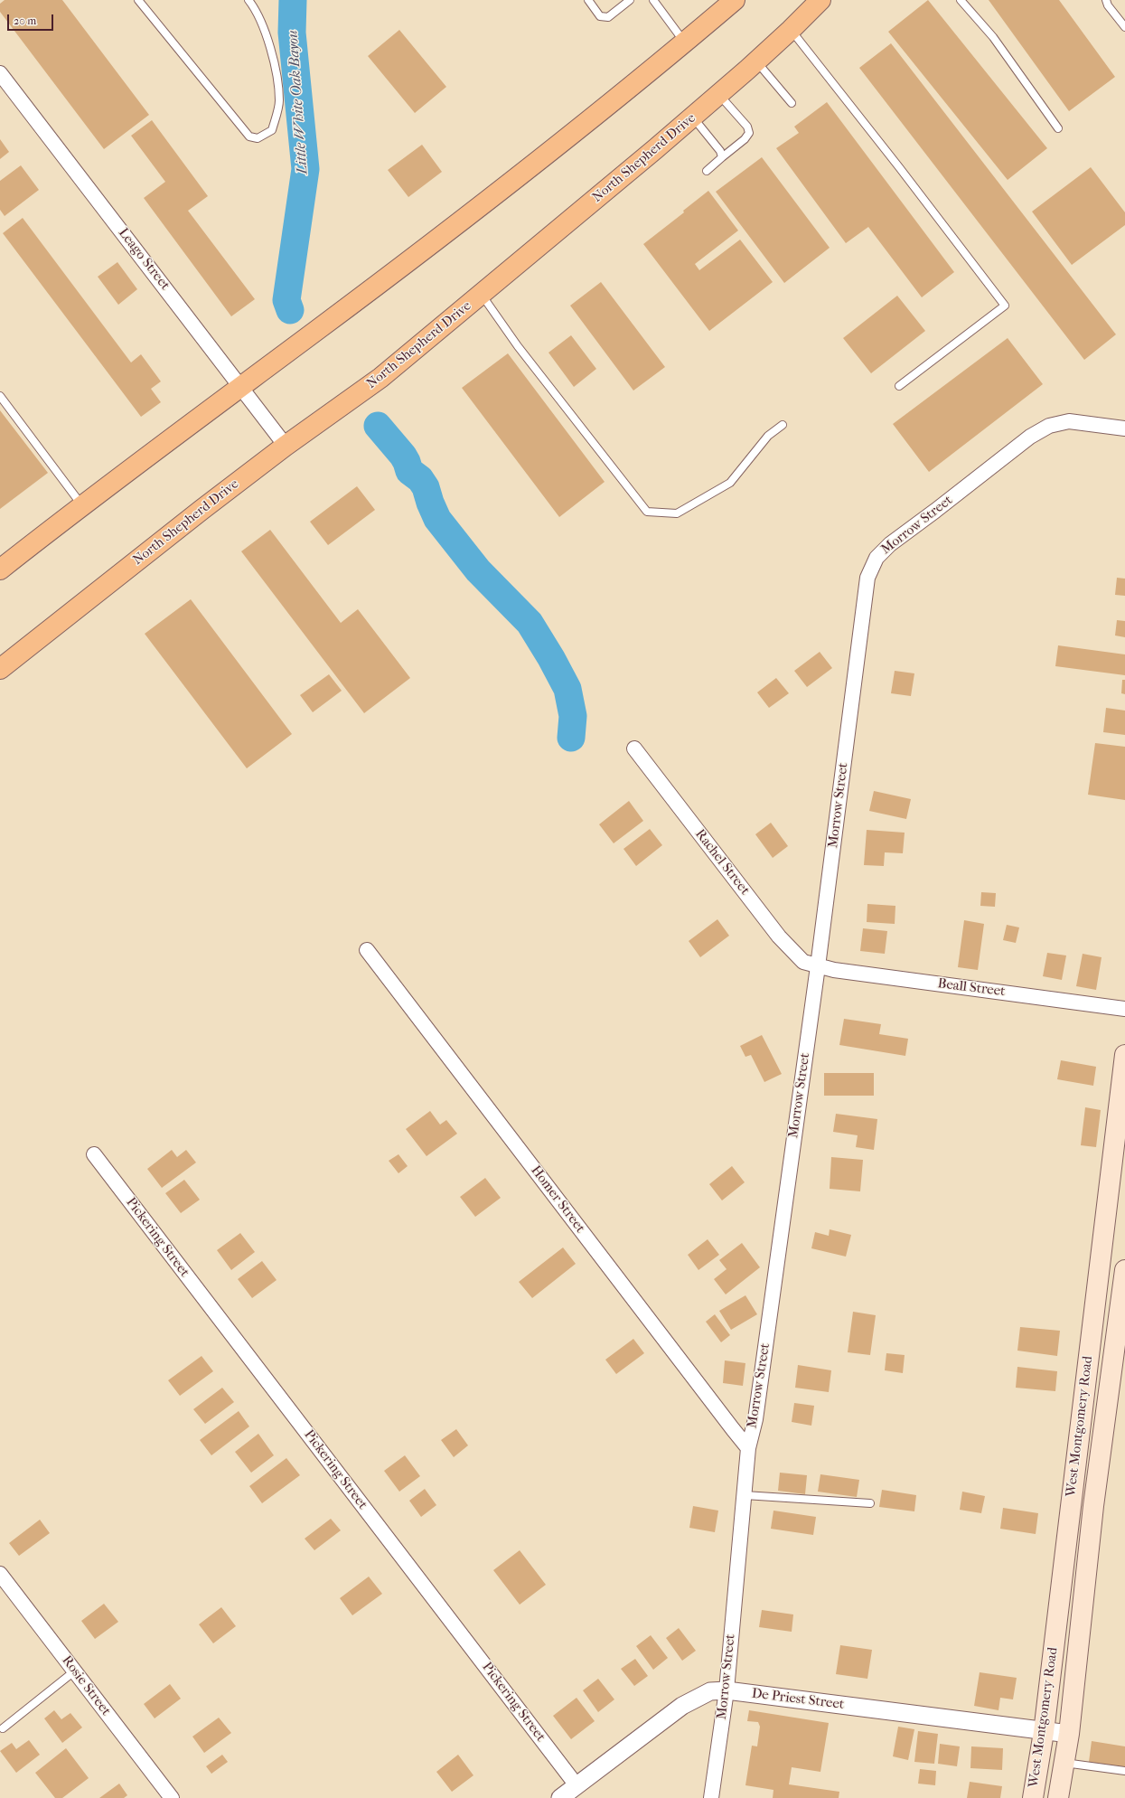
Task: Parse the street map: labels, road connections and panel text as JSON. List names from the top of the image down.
{
  "streets": {
    "main road": ["North Shepherd Drive", "West Montgomery Road"],
    "street": [
      "Leago Street",
      "Morrow Street",
      "Rachel Street",
      "Beall Street",
      "Homer Street",
      "Pickering Street",
      "Rosie Street",
      "De Priest Street"
    ]
  },
  "crossings": [
    ["North Shepherd Drive", "Leago Street"],
    ["Morrow Street", "Rachel Street"],
    ["Morrow Street", "Beall Street"],
    ["Morrow Street", "Homer Street"],
    ["Morrow Street", "De Priest Street"],
    ["Rachel Street", "Beall Street"],
    ["Pickering Street", "De Priest Street"],
    ["West Montgomery Road", "De Priest Street"]
  ],
  "water": ["Little White Oak Bayou"],
  "scale_bar": "20 m"
}
